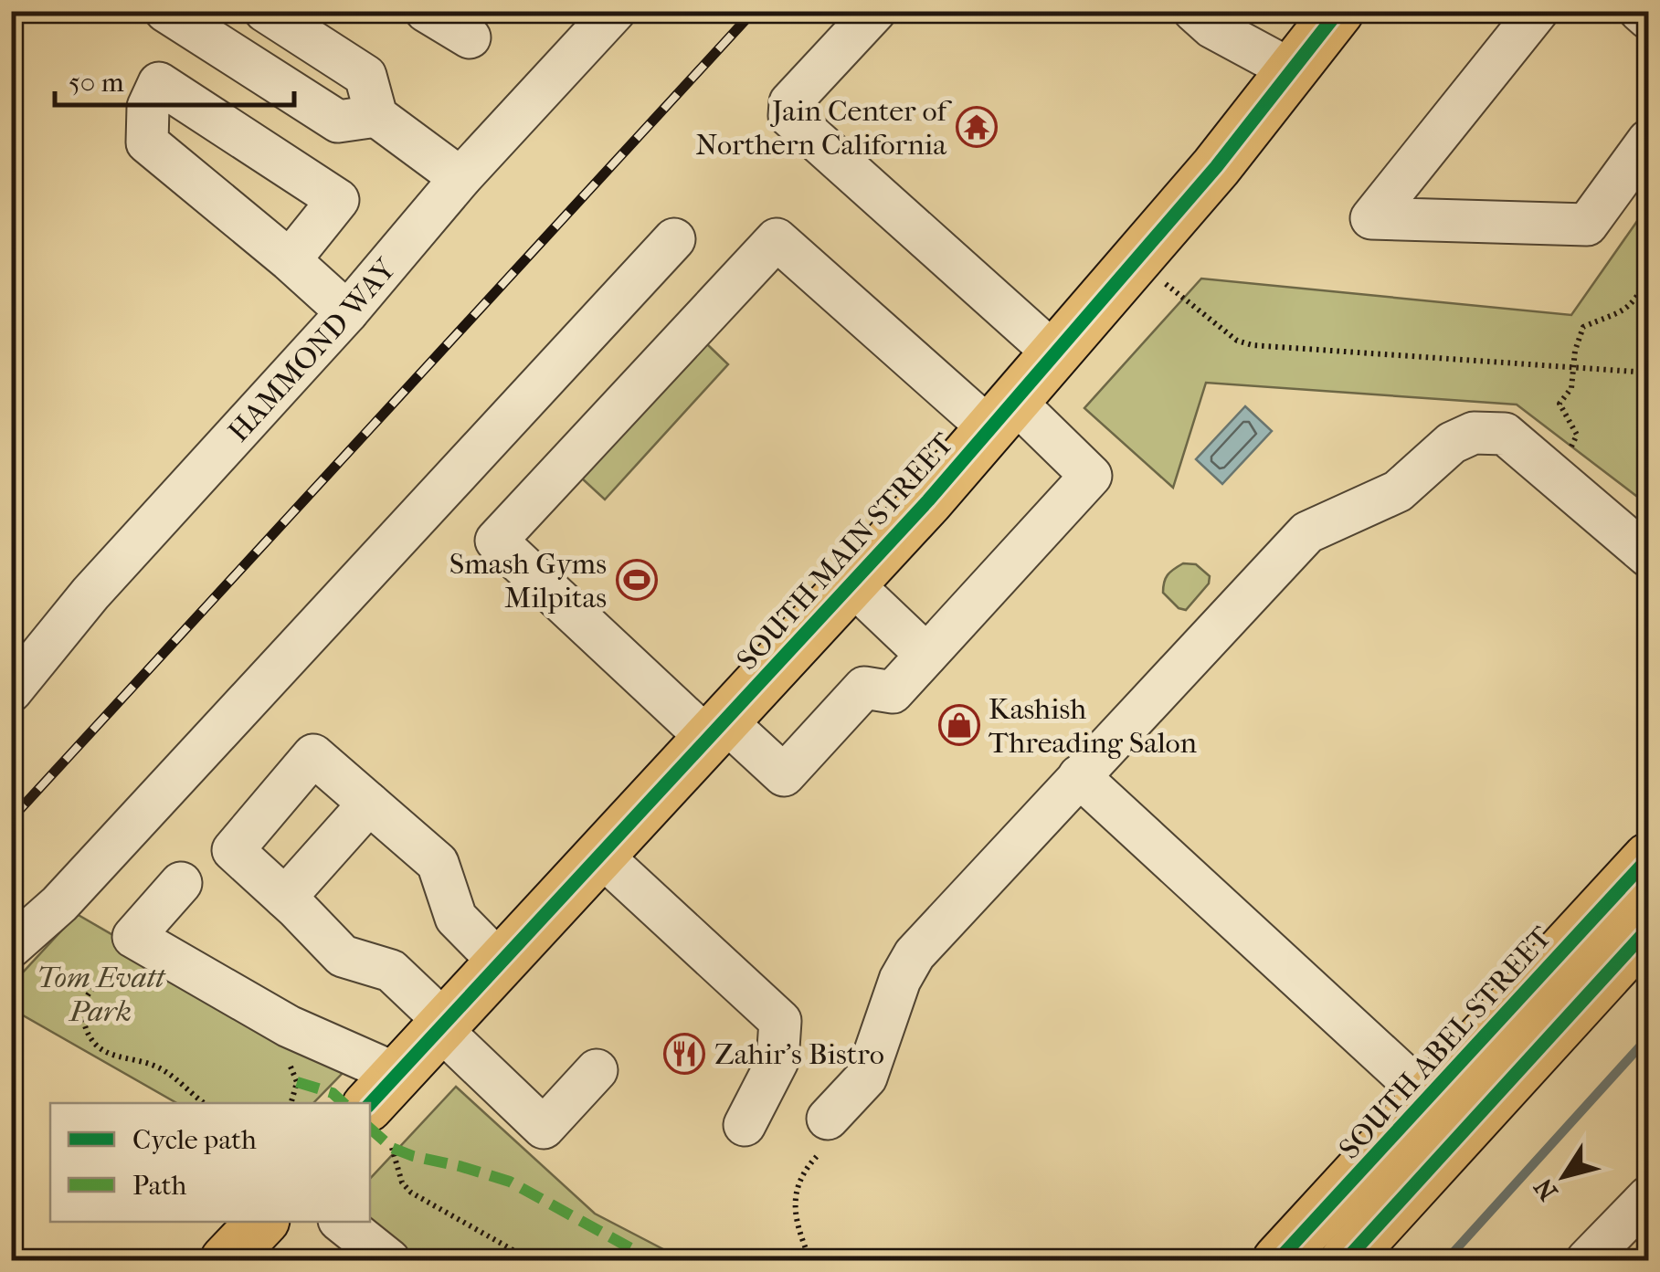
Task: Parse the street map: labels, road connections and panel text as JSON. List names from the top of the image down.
{
  "streets": {
    "main road": ["SOUTH MAIN STREET", "SOUTH ABEL STREET"],
    "street": ["HAMMOND WAY"]
  },
  "parks": ["Tom Evatt Park"],
  "places": {
    "temple": ["Jain Center of Northern California"],
    "sports": ["Smash Gyms Milpitas"],
    "shop": ["Kashish Threading Salon"],
    "restaurant": ["Zahir's Bistro"]
  },
  "legend": ["Cycle path", "Path"],
  "scale_bar": "50 m",
  "north": "bottom left"
}
